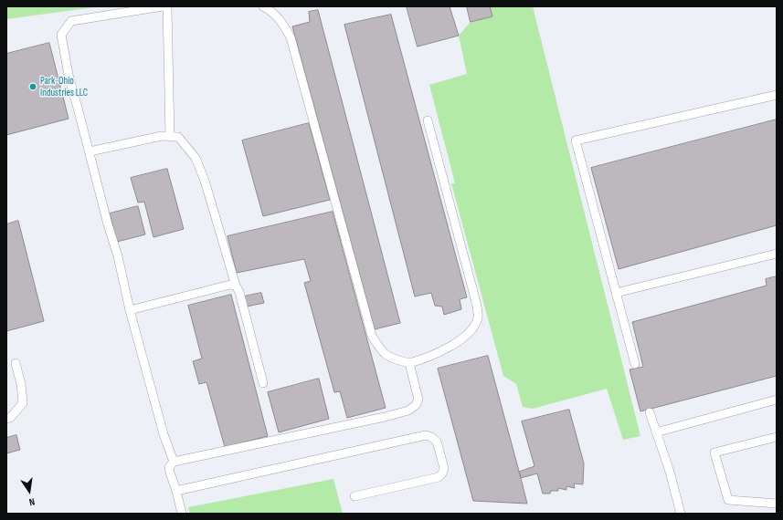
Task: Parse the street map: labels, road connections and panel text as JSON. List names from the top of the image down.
{
  "places": ["Park-Ohio Industries LLC"],
  "north": "bottom"
}
